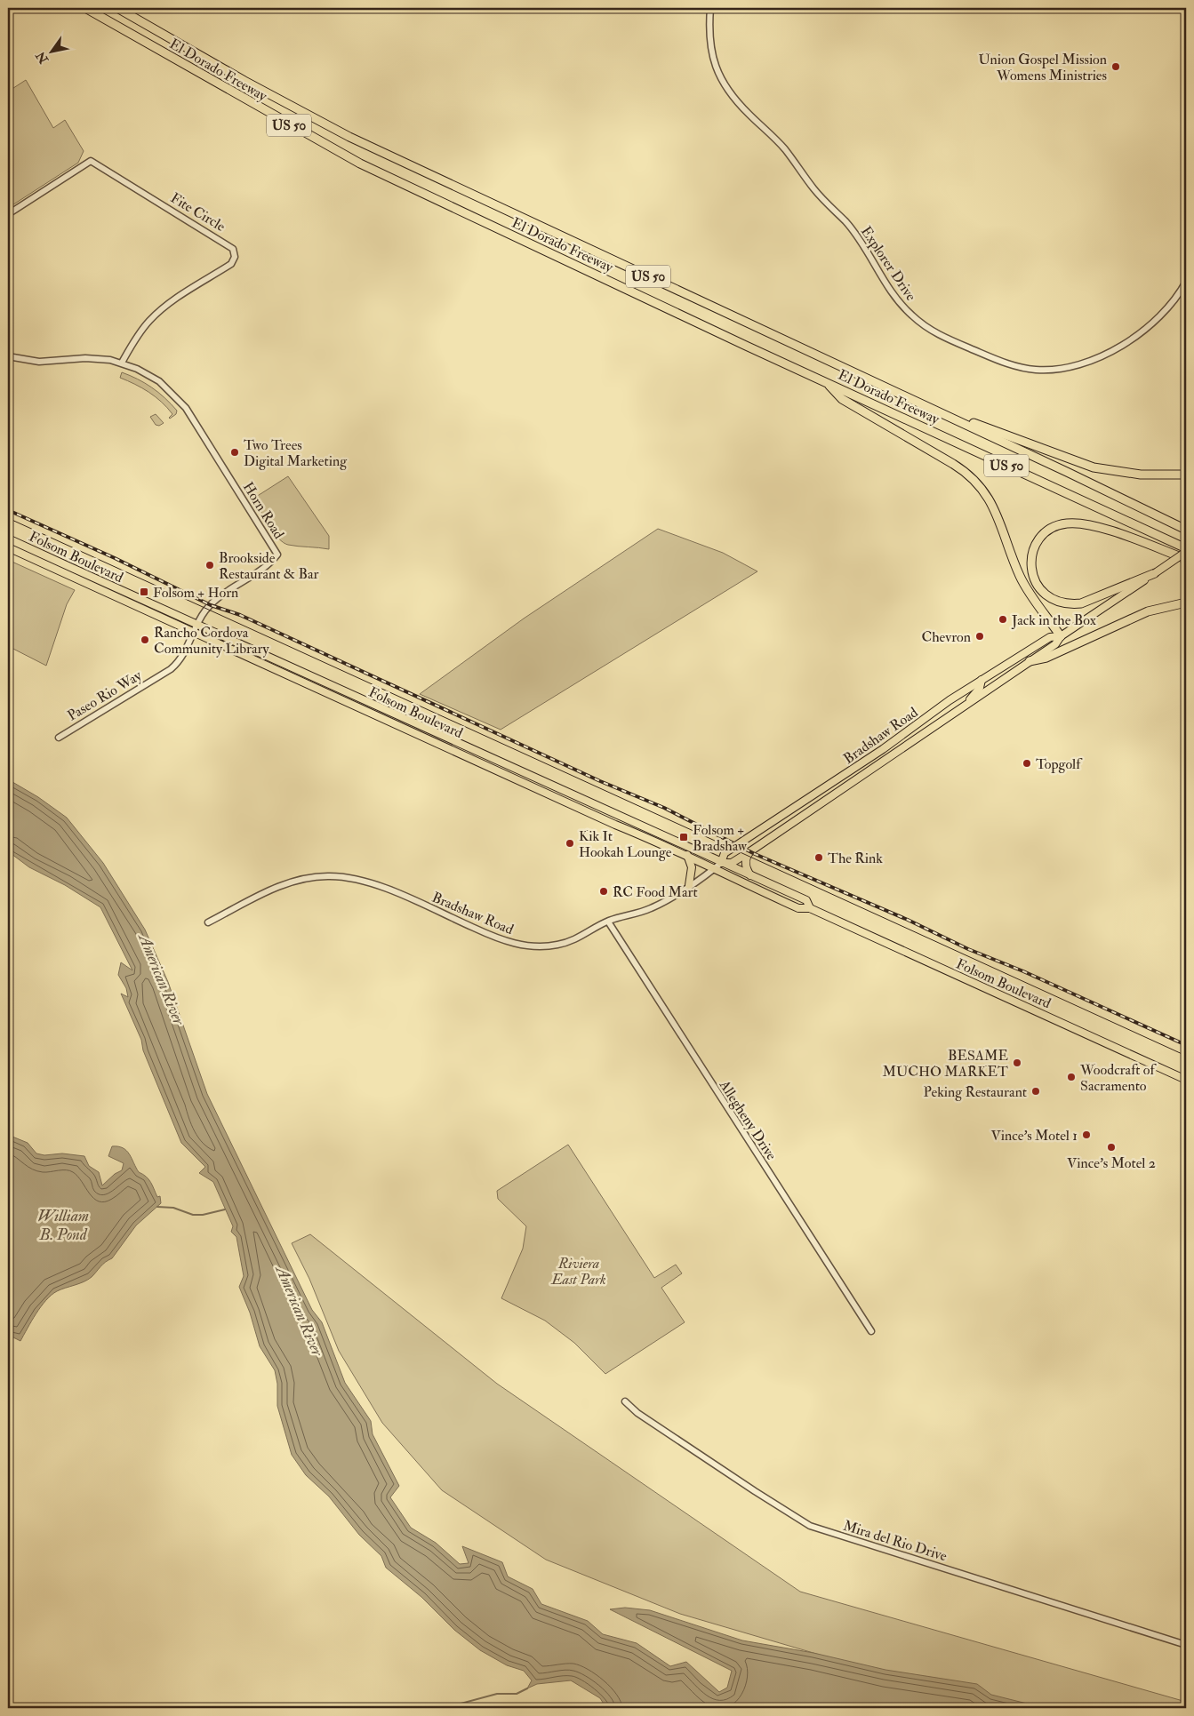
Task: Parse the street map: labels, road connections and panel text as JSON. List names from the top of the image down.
{
  "streets": {
    "highway": ["El Dorado Freeway", "US 50"],
    "main road": ["Folsom Boulevard", "Bradshaw Road"],
    "street": [
      "Fite Circle",
      "Explorer Drive",
      "Horn Road",
      "Paseo Rio Way",
      "Allegheny Drive",
      "Mira del Rio Drive"
    ]
  },
  "crossings": [
    ["Fite Circle", "Horn Road"],
    ["Horn Road", "Folsom Boulevard"],
    ["Horn Road", "Paseo Rio Way"],
    ["Folsom Boulevard", "Paseo Rio Way"],
    ["Folsom Boulevard", "Bradshaw Road"],
    ["Bradshaw Road", "Allegheny Drive"]
  ],
  "water": ["American River", "William B. Pond"],
  "parks": ["Riviera East Park"],
  "places": {
    "other": [
      "Union Gospel Mission Womens Ministries",
      "Two Trees Digital Marketing",
      "Brookside Restaurant & Bar",
      "Jack in the Box",
      "Chevron",
      "Rancho Cordova Community Library",
      "Topgolf",
      "Kik It Hookah Lounge",
      "The Rink",
      "RC Food Mart",
      "BESAME MUCHO MARKET",
      "Woodcraft of Sacramento",
      "Peking Restaurant",
      "Vince's Motel 1",
      "Vince's Motel 2"
    ],
    "transit": ["Folsom + Horn", "Folsom + Bradshaw"]
  },
  "north": "bottom left"
}
